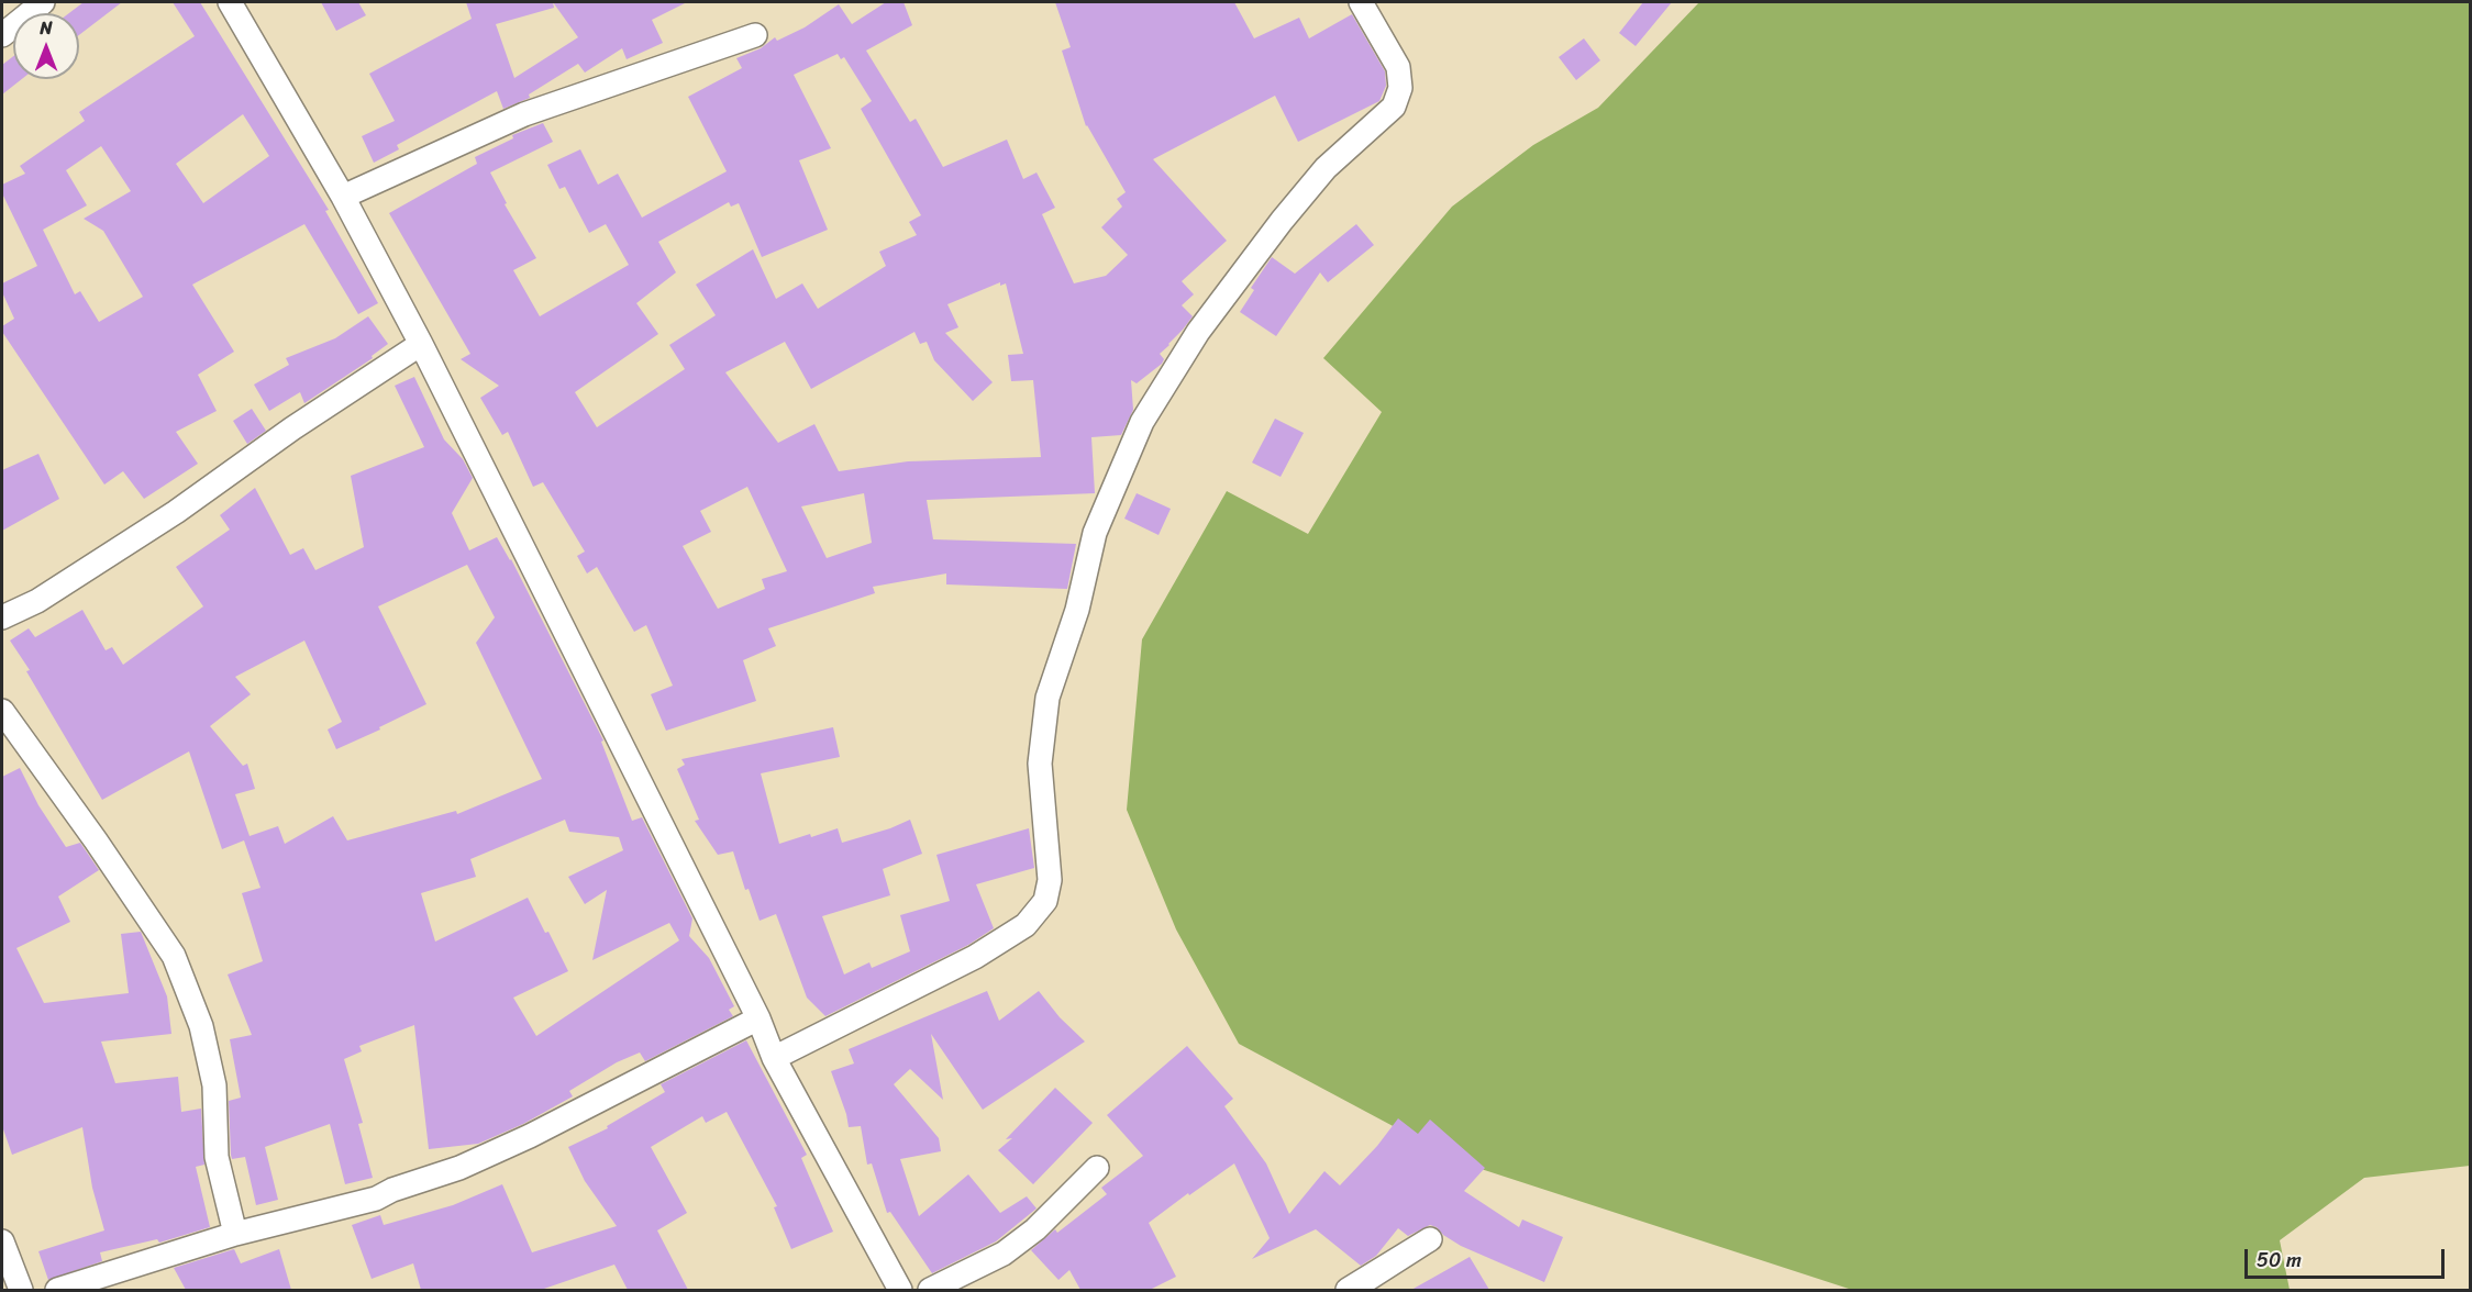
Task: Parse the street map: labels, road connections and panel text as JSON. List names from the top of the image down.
{
  "scale_bar": "50 m",
  "north": "top"
}
